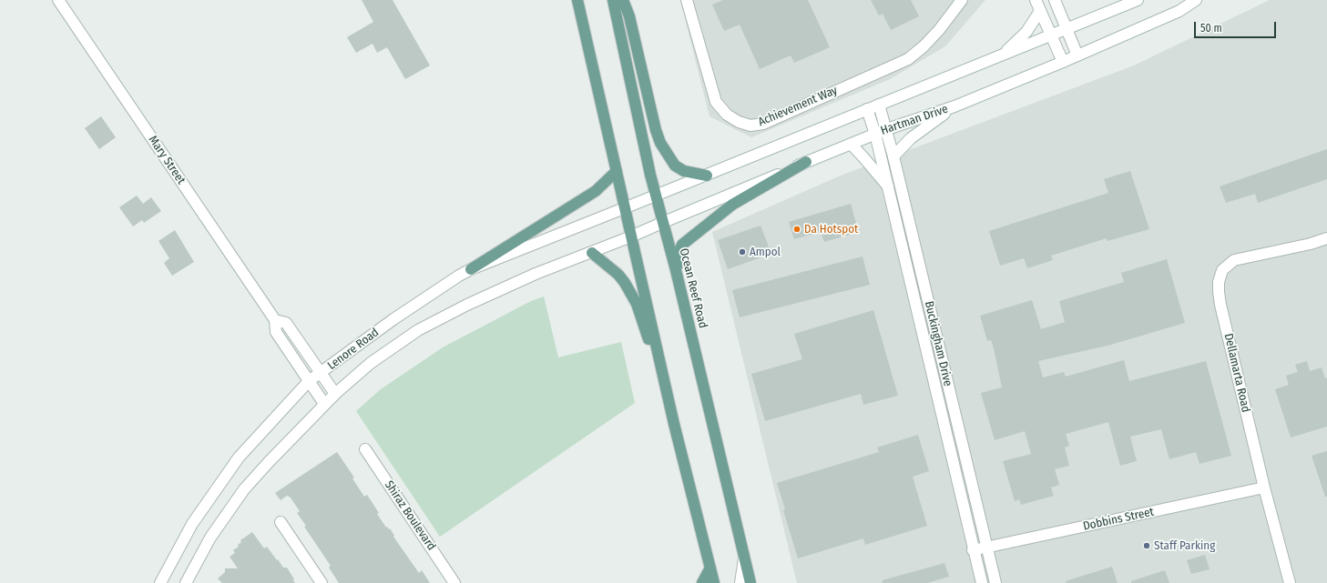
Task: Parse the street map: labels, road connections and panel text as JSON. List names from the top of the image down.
{
  "streets": {
    "main road": ["Ocean Reef Road"],
    "street": [
      "Achievement Way",
      "Hartman Drive",
      "Mary Street",
      "Buckingham Drive",
      "Lenore Road",
      "Dellamarta Road",
      "Shiraz Boulevard",
      "Dobbins Street"
    ]
  },
  "crossings": [
    ["Hartman Drive", "Ocean Reef Road"],
    ["Hartman Drive", "Buckingham Drive"],
    ["Hartman Drive", "Lenore Road"],
    ["Mary Street", "Lenore Road"],
    ["Buckingham Drive", "Dobbins Street"],
    ["Dellamarta Road", "Dobbins Street"]
  ],
  "places": ["Da Hotspot", "Ampol", "Staff Parking"],
  "scale_bar": "50 m"
}
